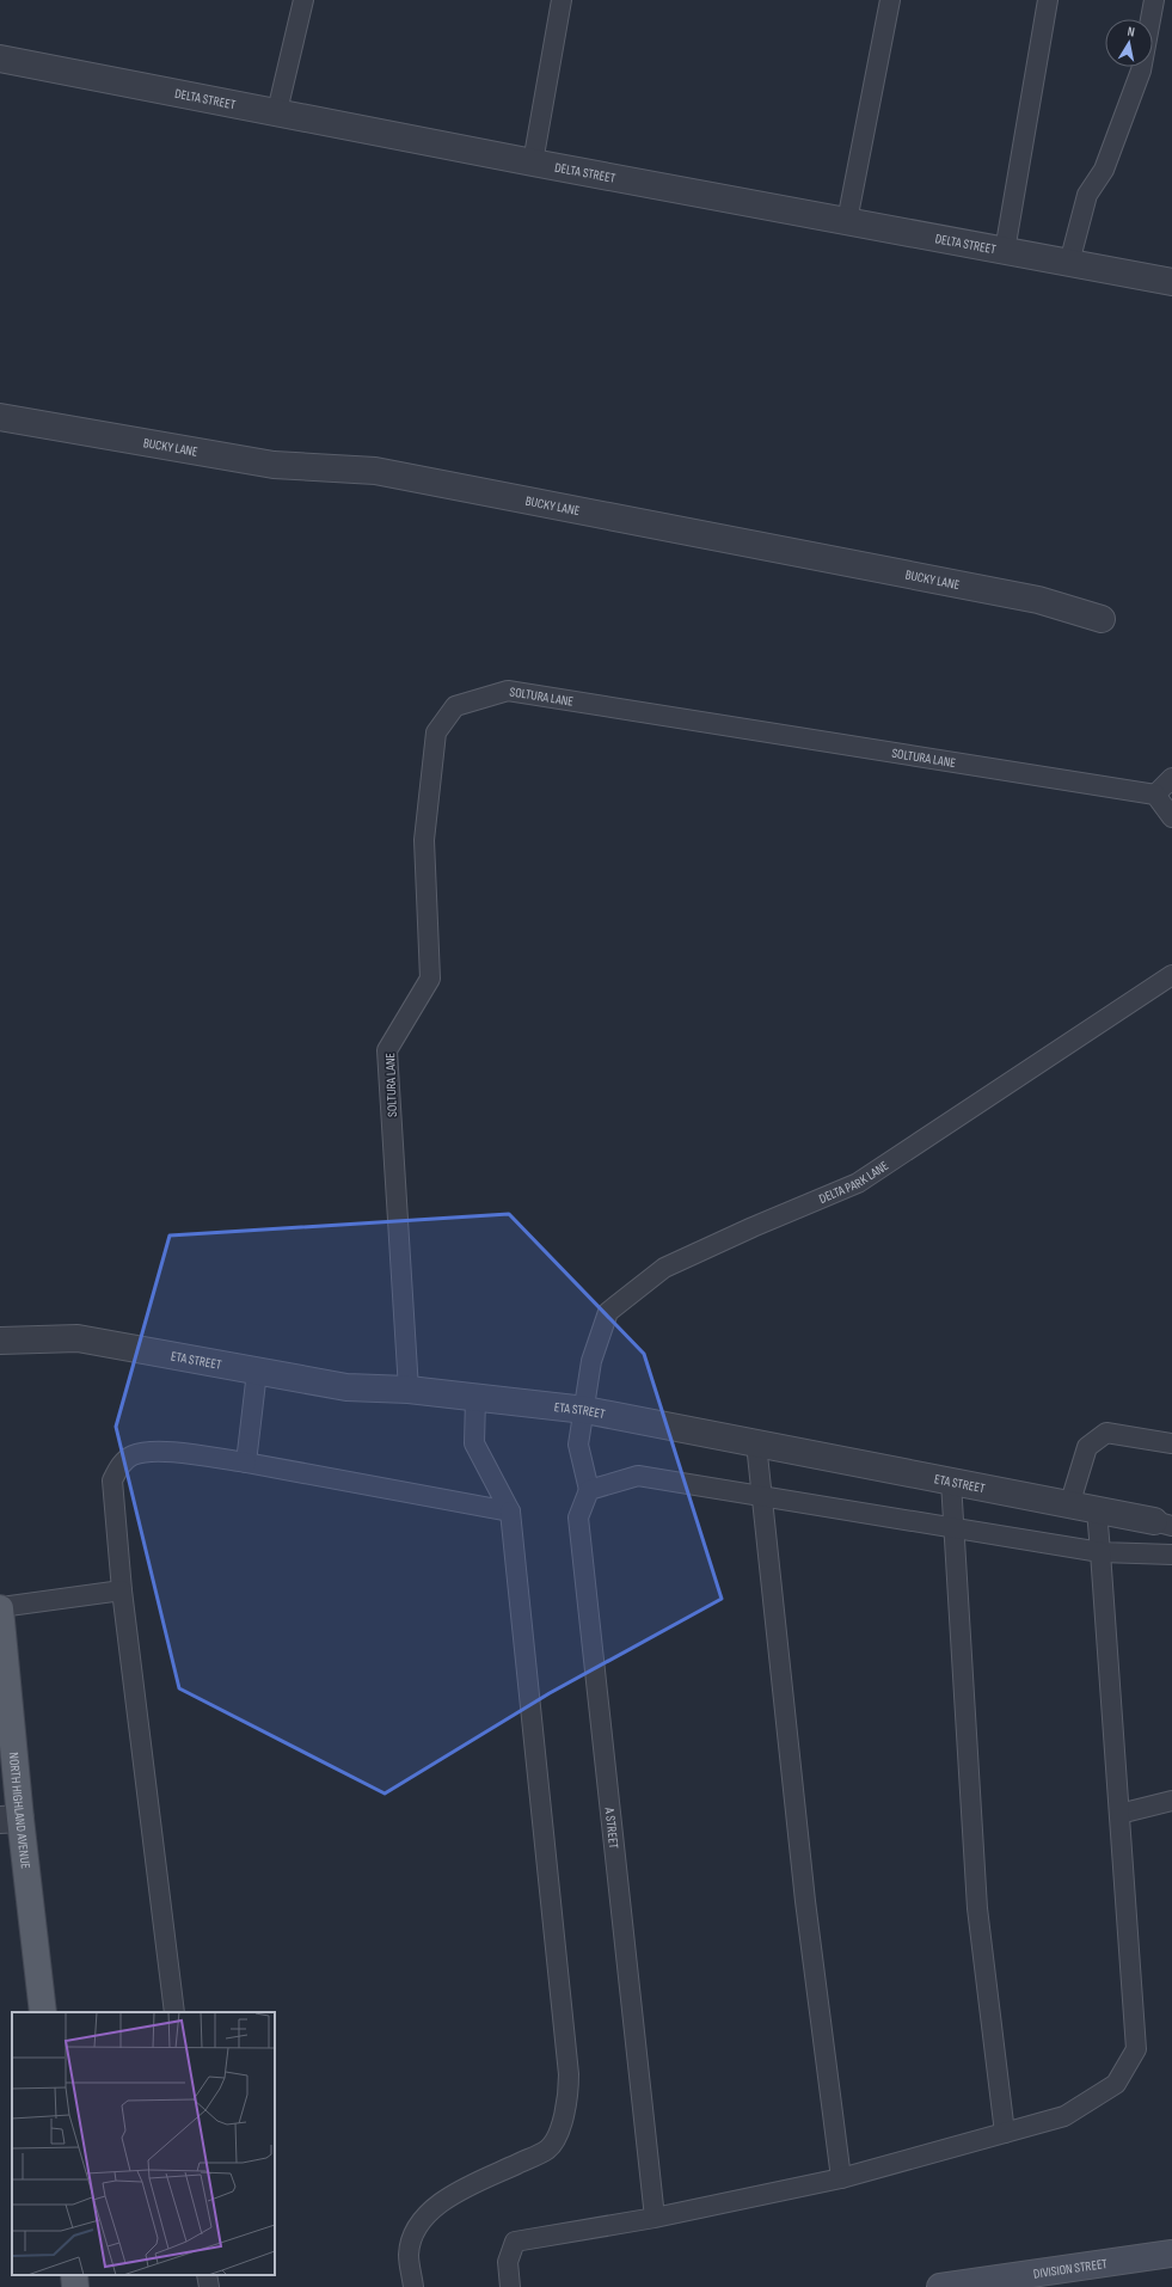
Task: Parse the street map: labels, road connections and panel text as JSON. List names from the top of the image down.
{
  "streets": {
    "main road": ["NORTH HIGHLAND AVENUE", "DIVISION STREET"],
    "street": ["DELTA STREET", "BUCKY LANE", "ETA STREET"],
    "lane": ["SOLTURA LANE", "DELTA PARK LANE", "A STREET"]
  },
  "crossings": [
    ["SOLTURA LANE", "ETA STREET"],
    ["DELTA PARK LANE", "ETA STREET"],
    ["DELTA PARK LANE", "A STREET"]
  ],
  "north": "top"
}
